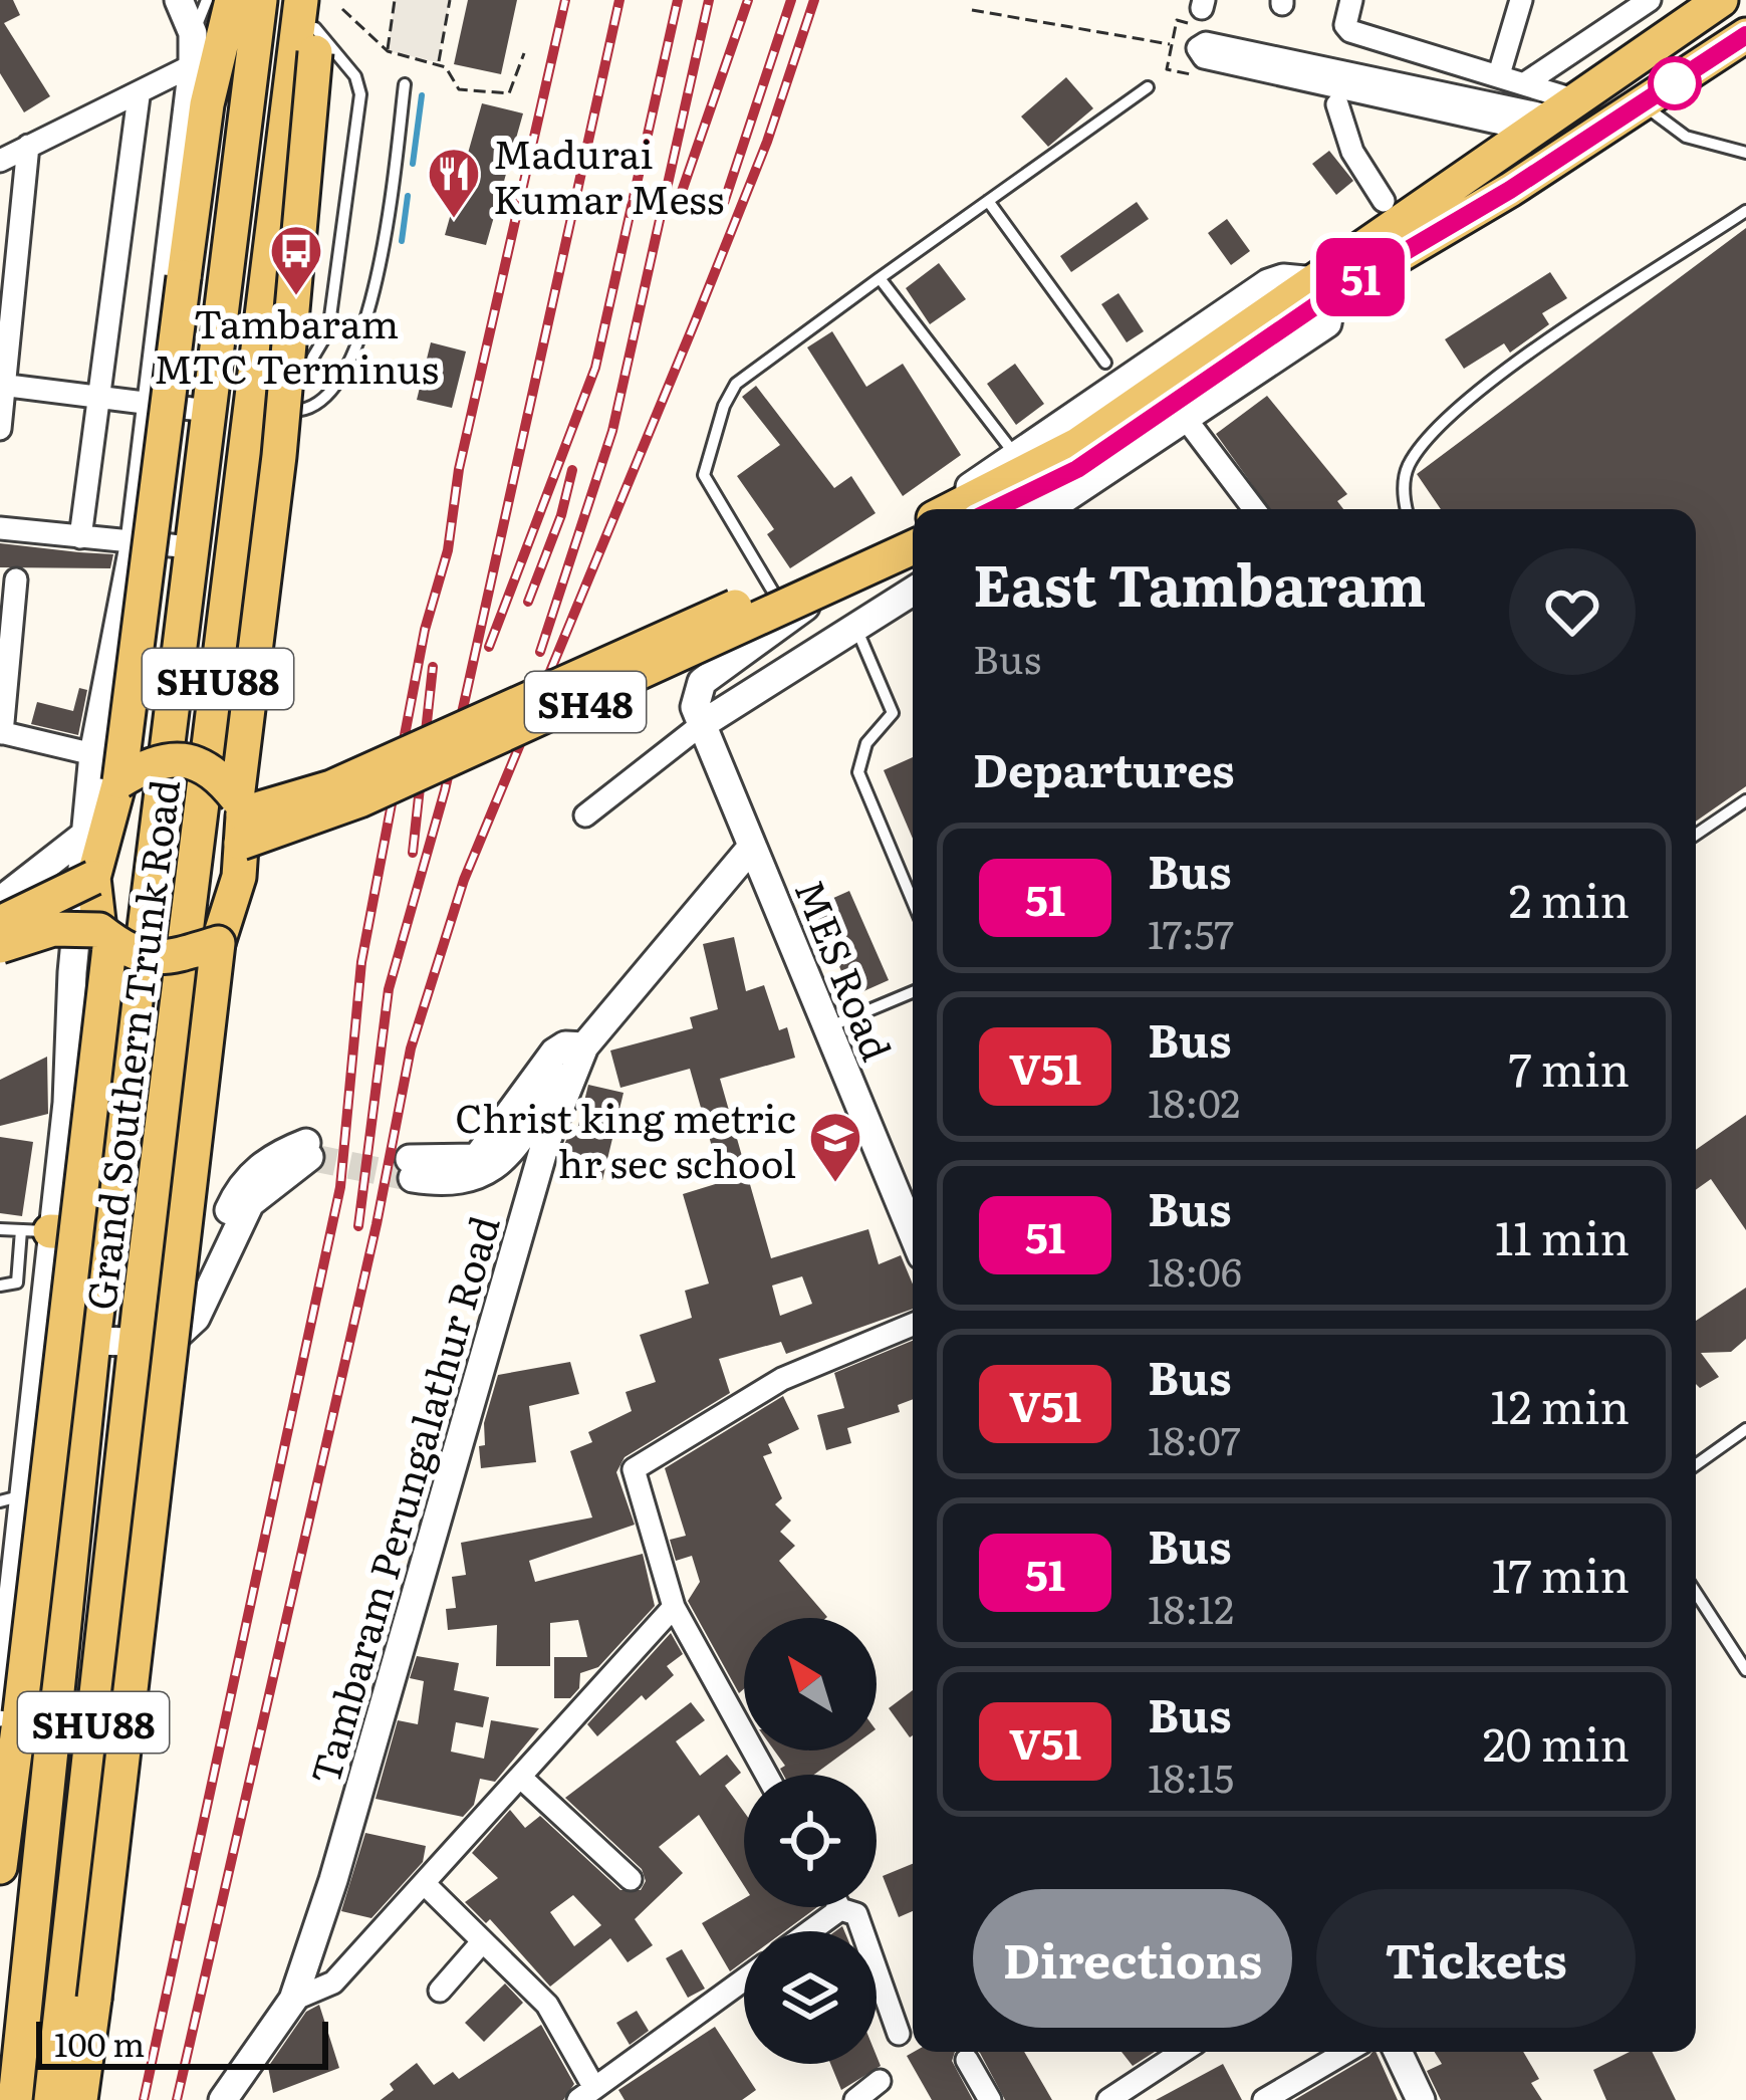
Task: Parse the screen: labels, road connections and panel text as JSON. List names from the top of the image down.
{
  "streets": {
    "main road": ["SHU88", "SH48", "Grand Southern Trunk Road"],
    "street": ["MES Road", "Tambaram Perungalathur Road"]
  },
  "crossings": [
    ["MES Road", "Tambaram Perungalathur Road"]
  ],
  "places": {
    "restaurant": ["Madurai Kumar Mess"],
    "bus stop": ["Tambaram MTC Terminus"],
    "school or university": ["Christ king metric hr sec school"]
  },
  "lines": ["bus line 51"],
  "scale_bar": "100 m",
  "north": "top left",
  "page": {
    "on_map": "51",
    "heading": [
      ["East Tambaram", "Bus"],
      "Departures"
    ],
    "list": [
      {
        "mark": "51",
        "name": "Bus",
        "note": "17:57",
        "value": "2 min"
      },
      {
        "mark": "V51",
        "name": "Bus",
        "note": "18:02",
        "value": "7 min"
      },
      {
        "mark": "51",
        "name": "Bus",
        "note": "18:06",
        "value": "11 min"
      },
      {
        "mark": "V51",
        "name": "Bus",
        "note": "18:07",
        "value": "12 min"
      },
      {
        "mark": "51",
        "name": "Bus",
        "note": "18:12",
        "value": "17 min"
      },
      {
        "mark": "V51",
        "name": "Bus",
        "note": "18:15",
        "value": "20 min"
      }
    ],
    "buttons": ["Directions", "Tickets"],
    "scale": "100 m"
  }
}
